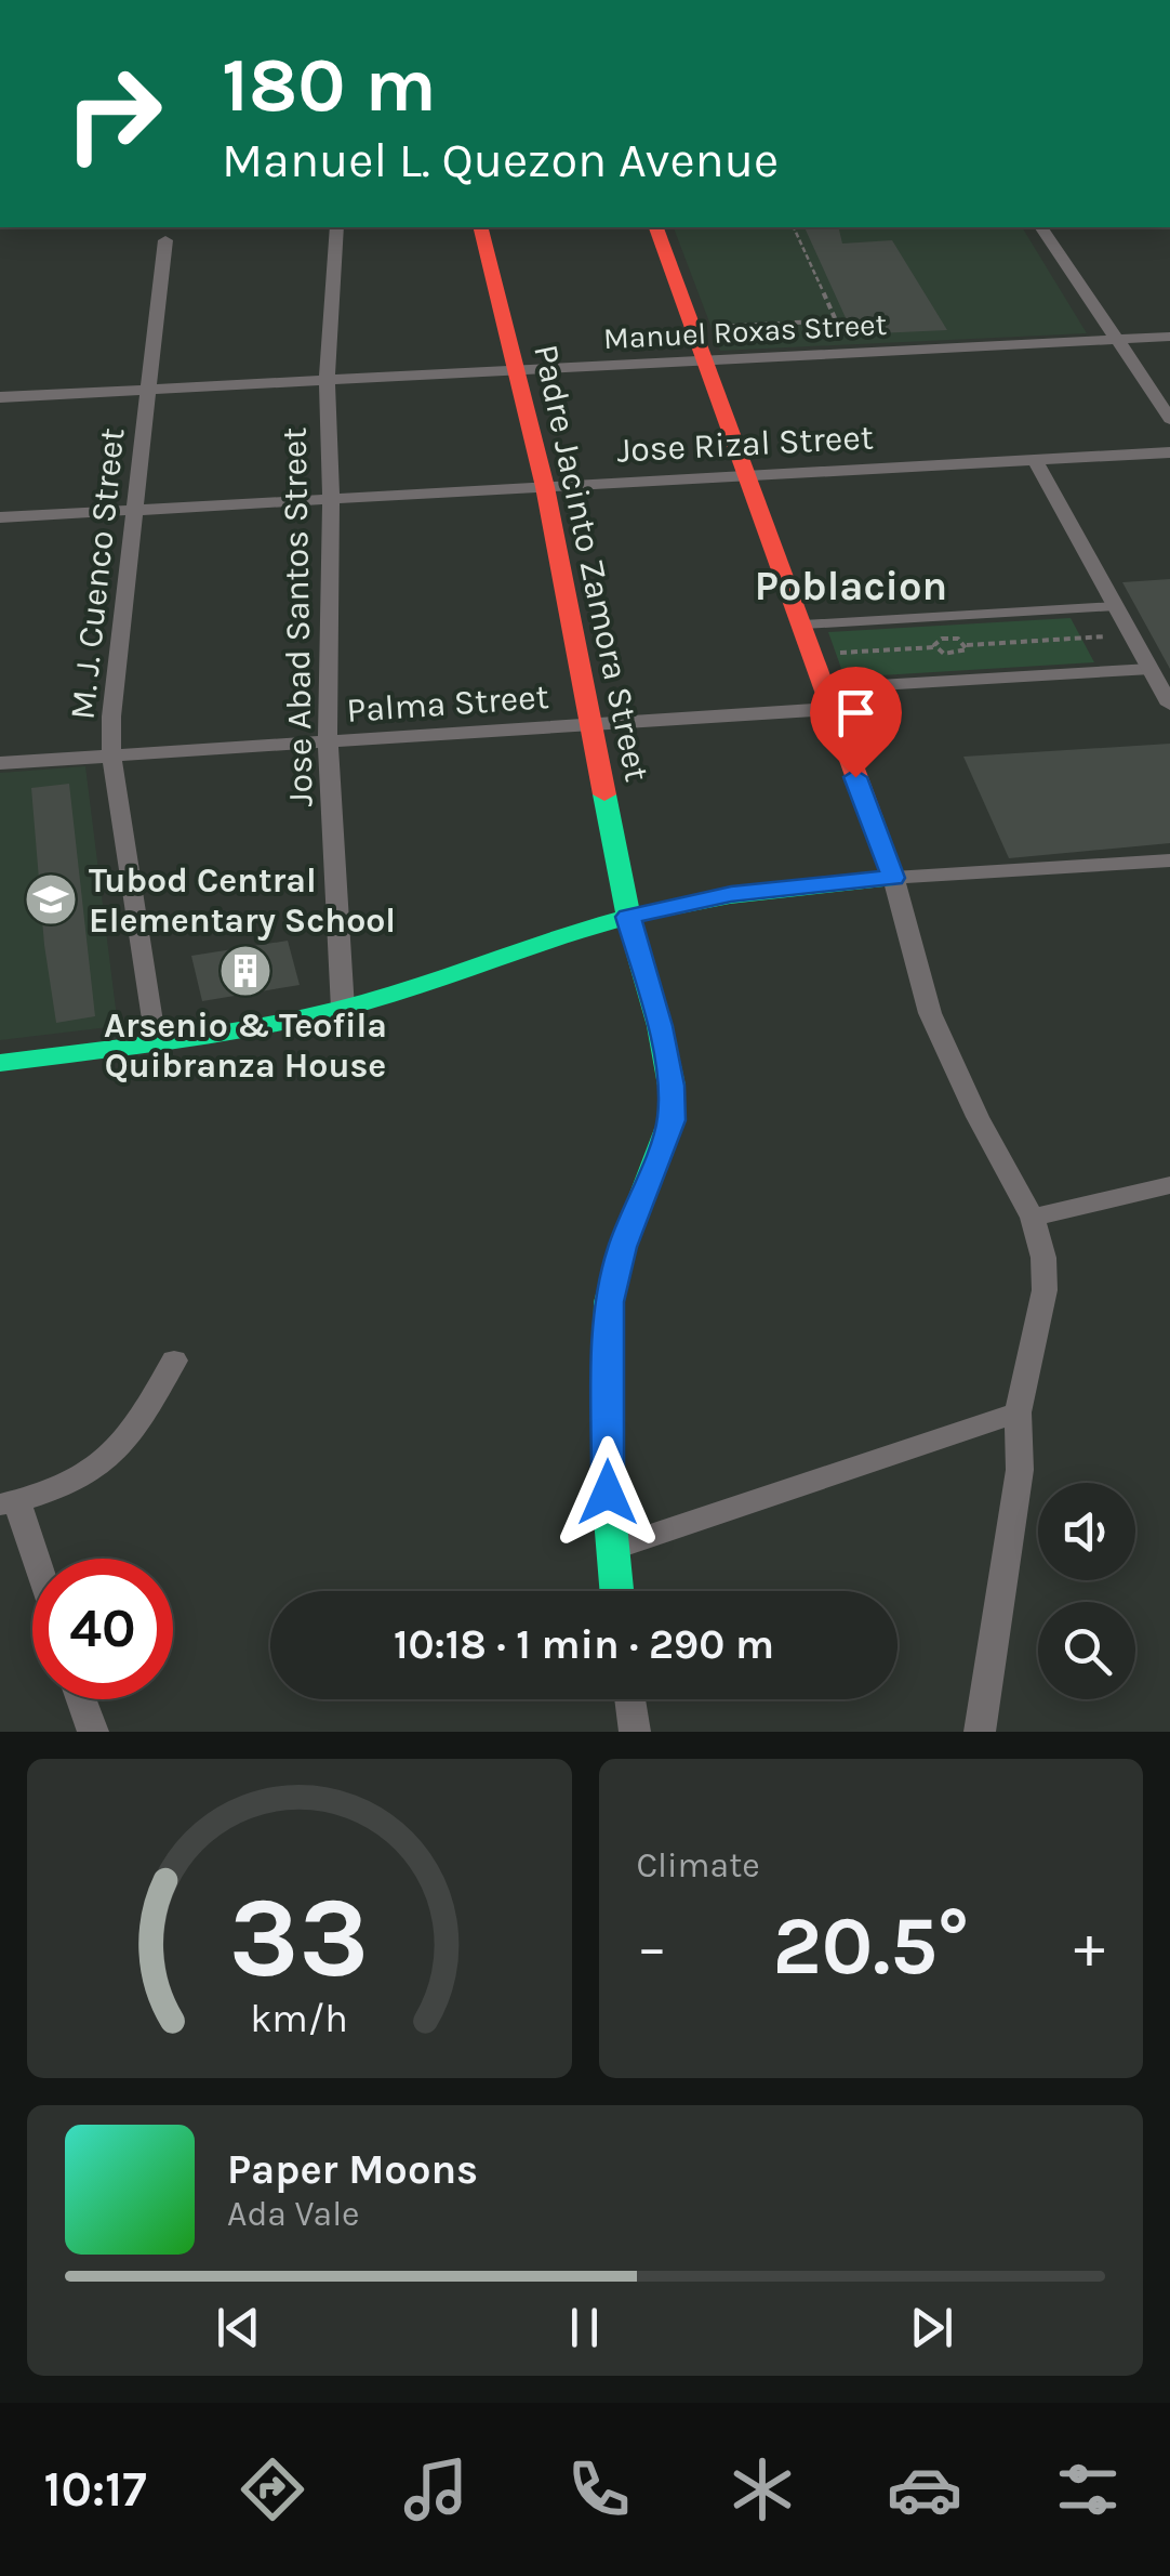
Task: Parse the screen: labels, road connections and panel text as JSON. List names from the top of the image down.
{
  "streets": {
    "street": [
      "Manuel Roxas Street",
      "Jose Rizal Street",
      "Padre Jacinto Zamora Street",
      "M. J. Cuenco Street",
      "Jose Abad Santos Street",
      "Palma Street"
    ]
  },
  "crossings": [
    ["Manuel Roxas Street", "Padre Jacinto Zamora Street"],
    ["Manuel Roxas Street", "M. J. Cuenco Street"],
    ["Manuel Roxas Street", "Jose Abad Santos Street"],
    ["Jose Rizal Street", "Padre Jacinto Zamora Street"],
    ["Jose Rizal Street", "M. J. Cuenco Street"],
    ["Jose Rizal Street", "Jose Abad Santos Street"],
    ["Padre Jacinto Zamora Street", "Palma Street"],
    ["M. J. Cuenco Street", "Palma Street"],
    ["Jose Abad Santos Street", "Palma Street"]
  ],
  "districts": ["Poblacion"],
  "places": {
    "school or university": ["Tubod Central Elementary School"],
    "building": ["Arsenio & Teofila Quibranza House"]
  },
  "page": {
    "turn": ["180 m", "Manuel L. Quezon Avenue"],
    "limit": "40",
    "trip": "10:18 · 1 min · 290 m",
    "tile": "Climate",
    "heat": ["−", "20.5°", "+"],
    "song": ["Paper Moons", "Ada Vale"],
    "tabs": "10:17",
    "gauge": ["33", "km/h"]
  }
}
